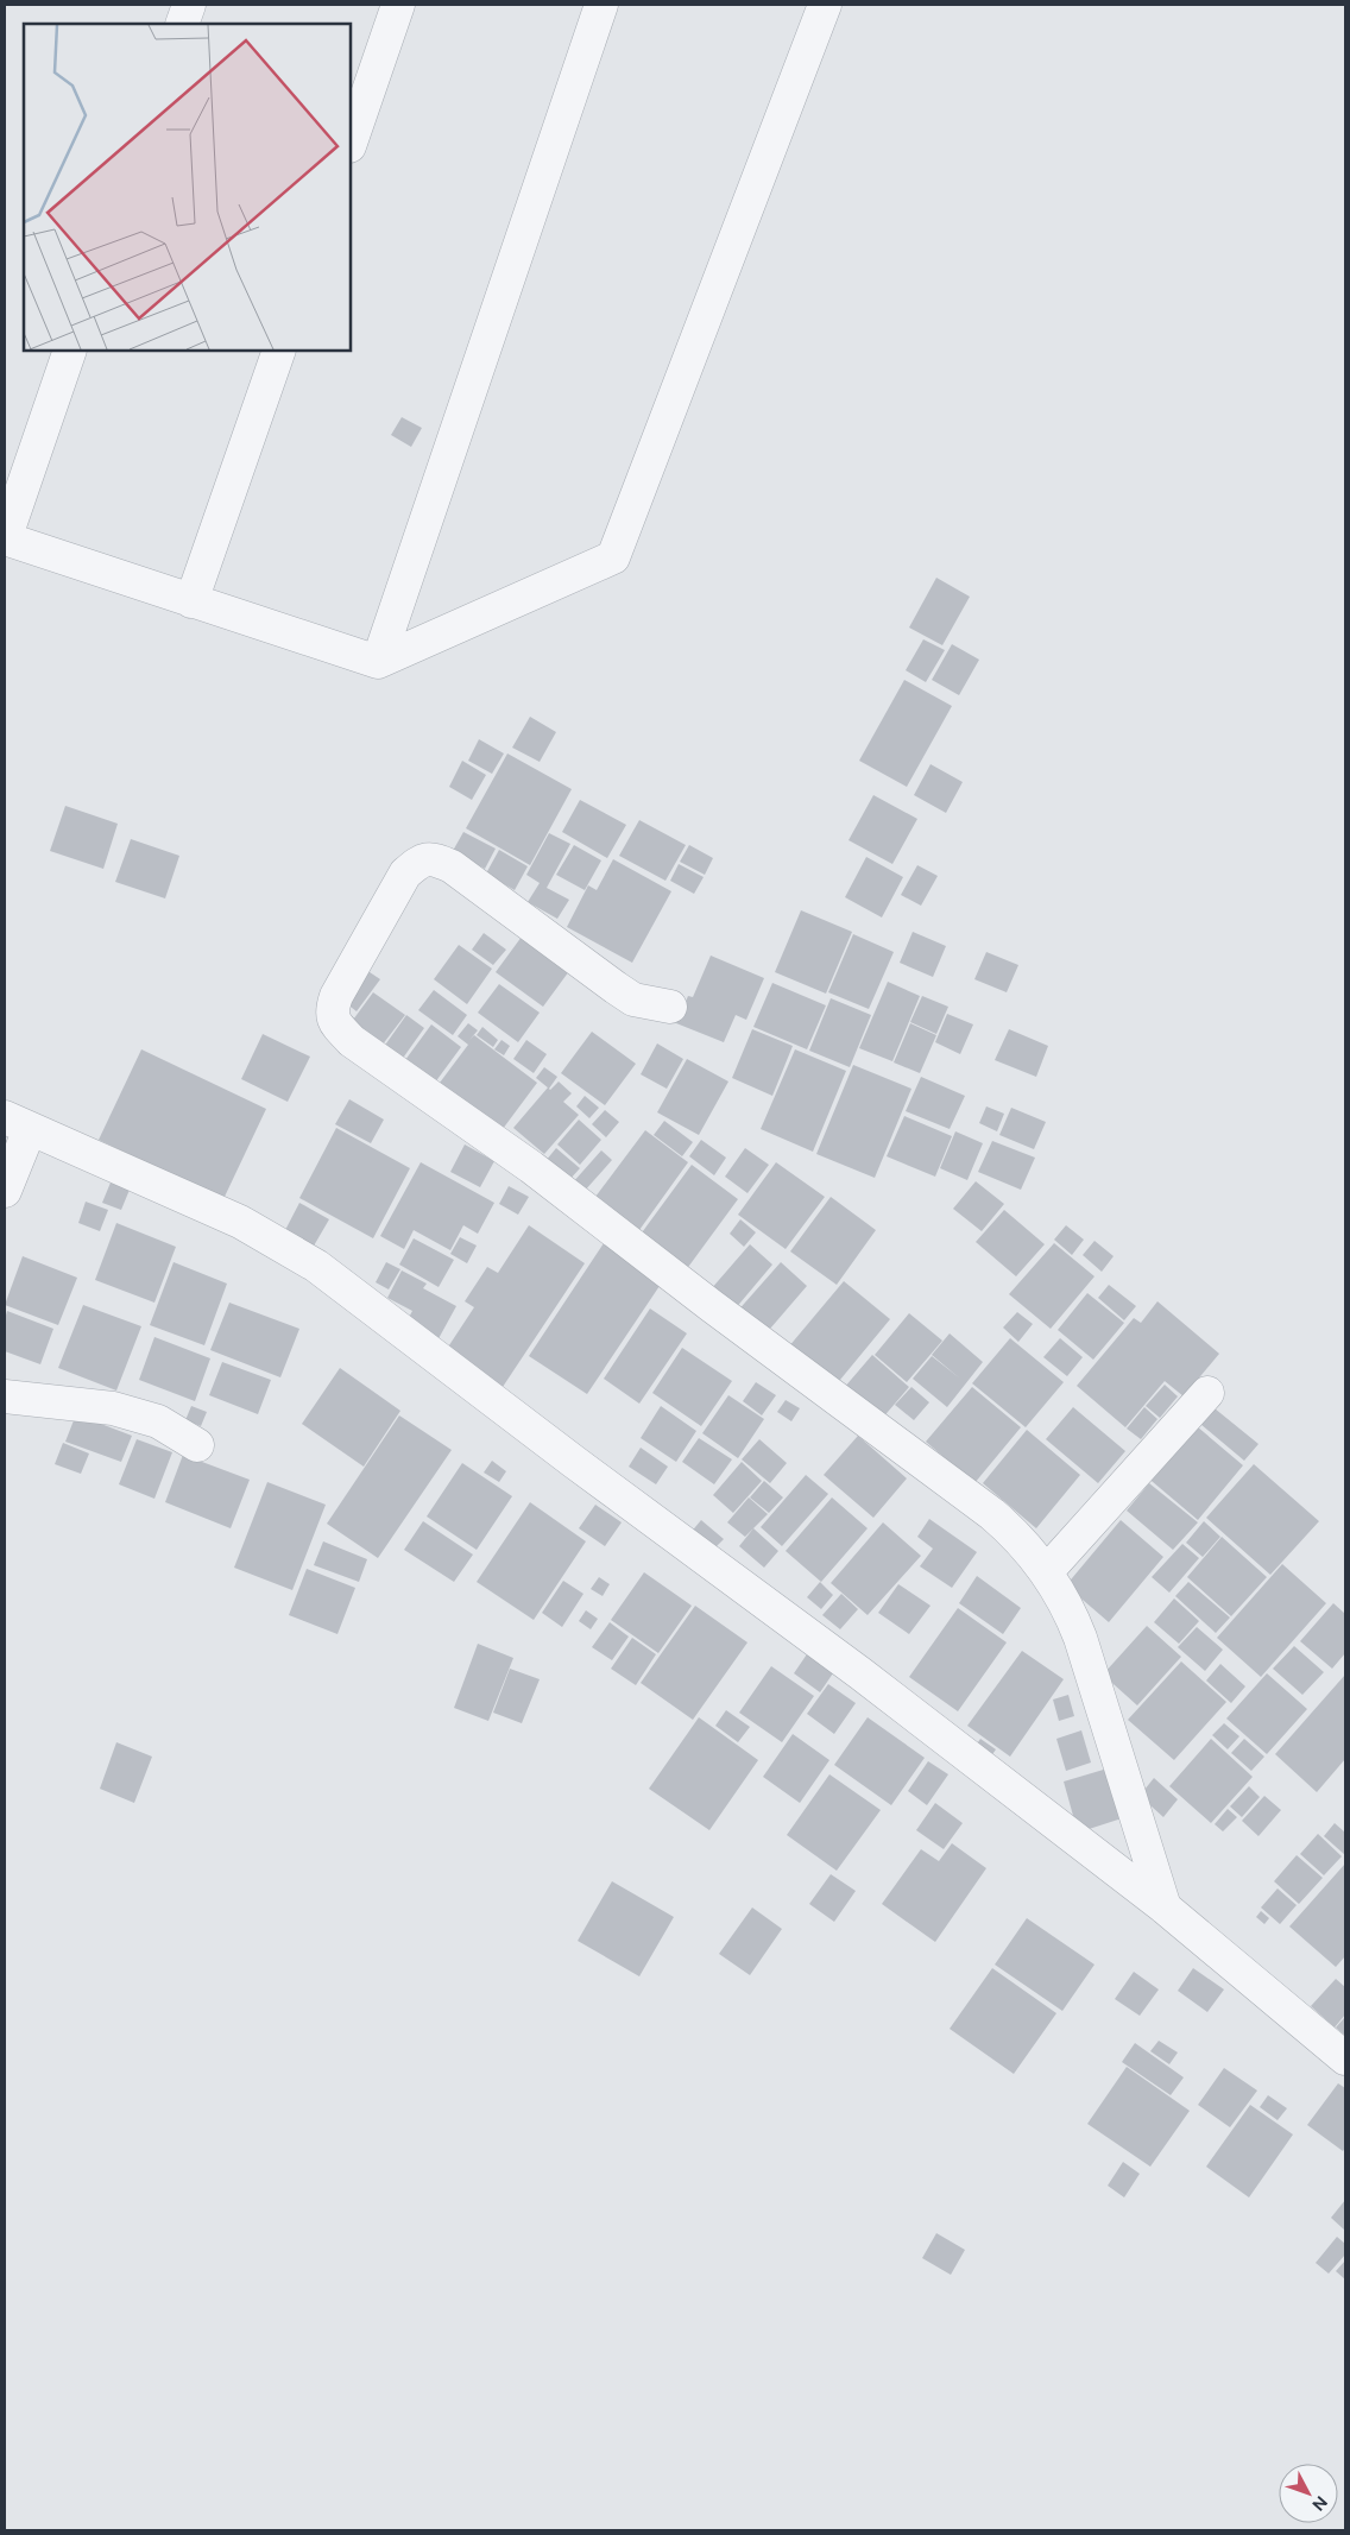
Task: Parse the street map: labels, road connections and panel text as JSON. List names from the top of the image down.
{
  "north": "bottom right"
}
